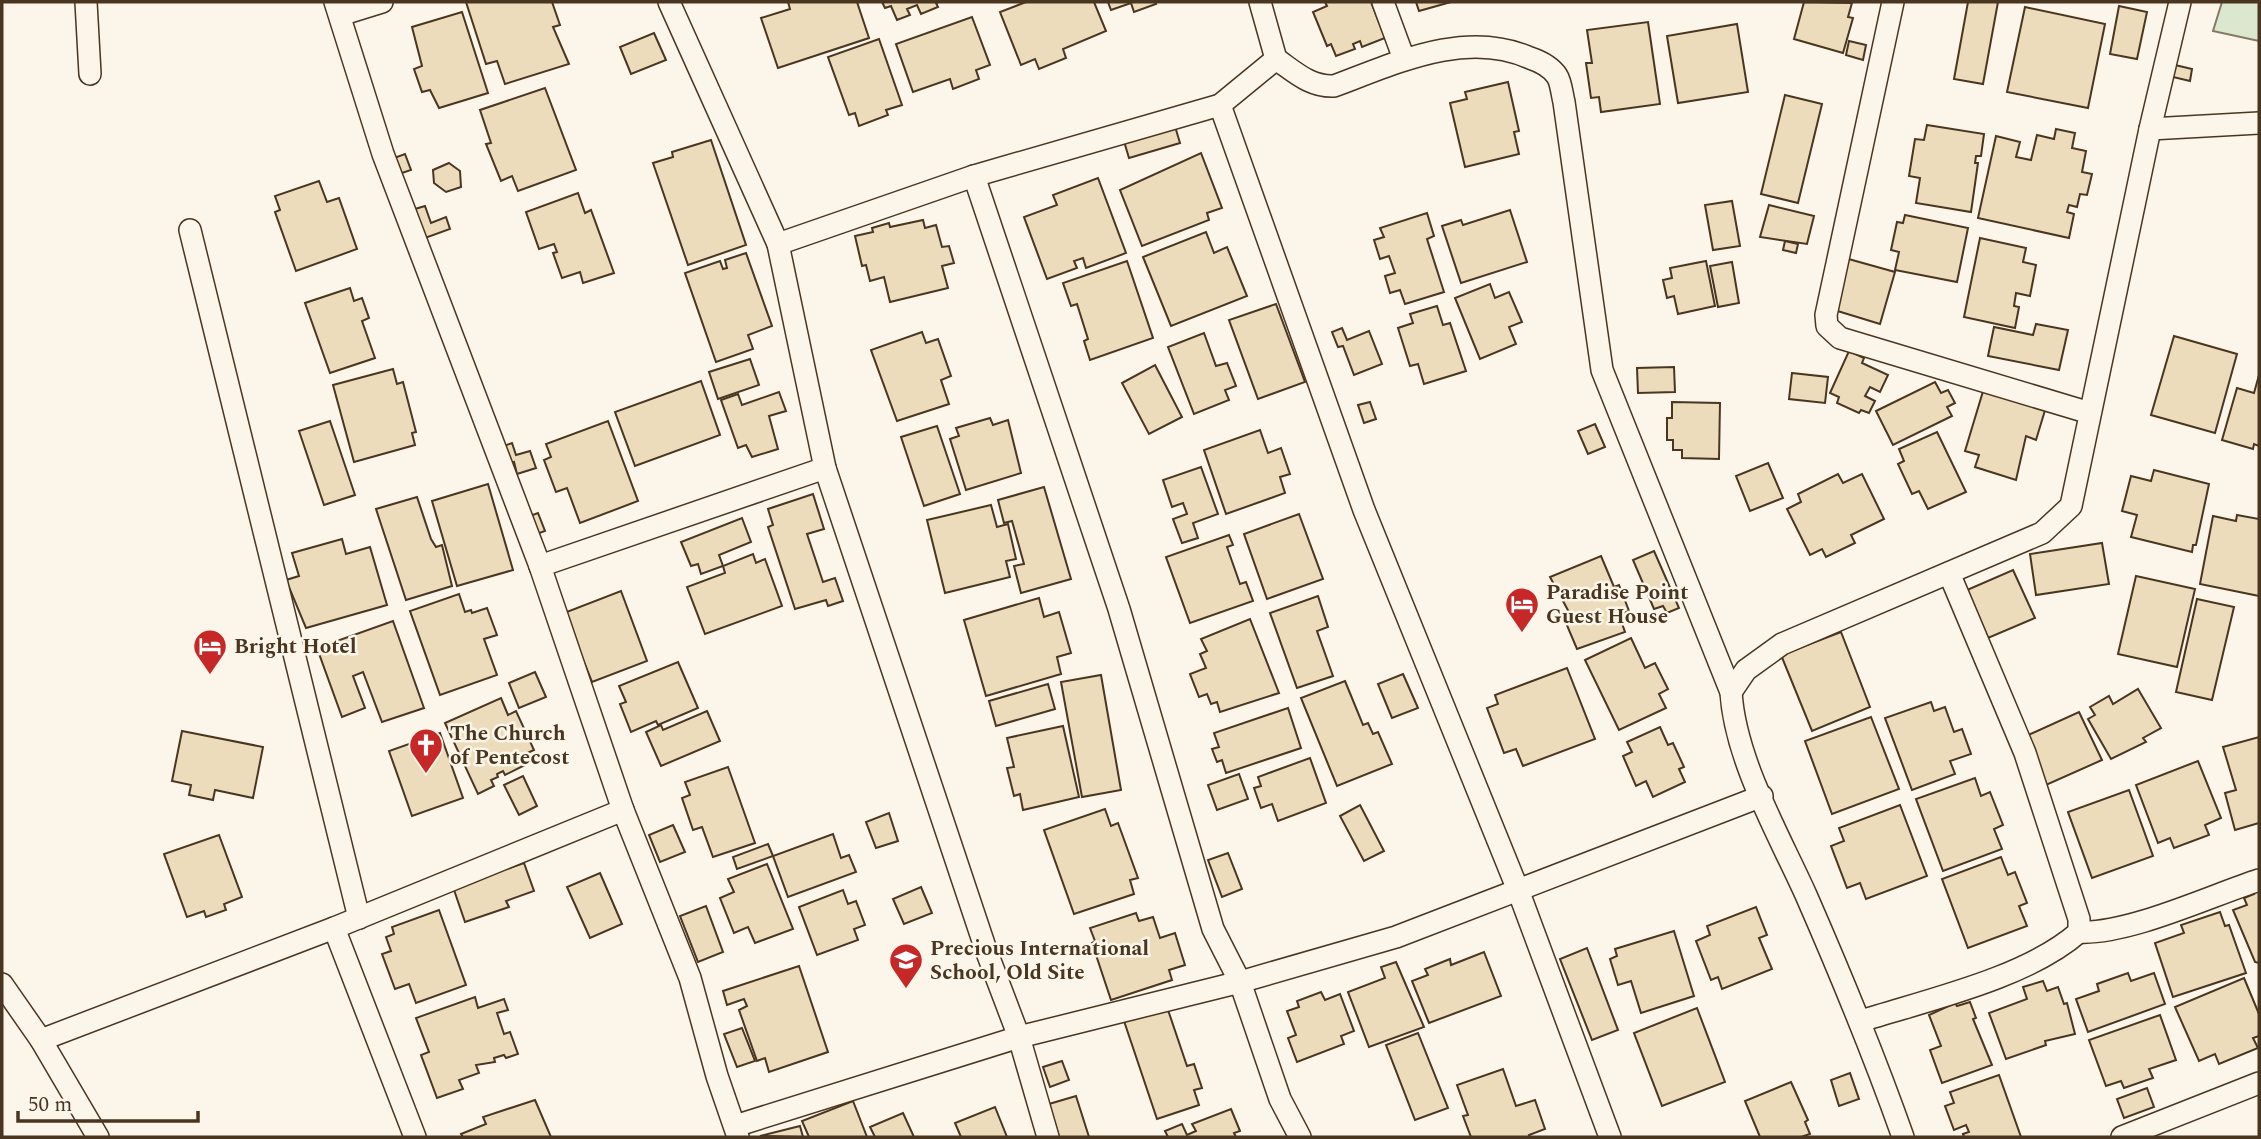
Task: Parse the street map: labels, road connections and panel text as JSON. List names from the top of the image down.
{
  "places": {
    "hotel": ["Paradise Point Guest House", "Bright Hotel"],
    "church": ["The Church of Pentecost"],
    "school or university": ["Precious International School, Old Site"]
  },
  "scale_bar": "50 m"
}
